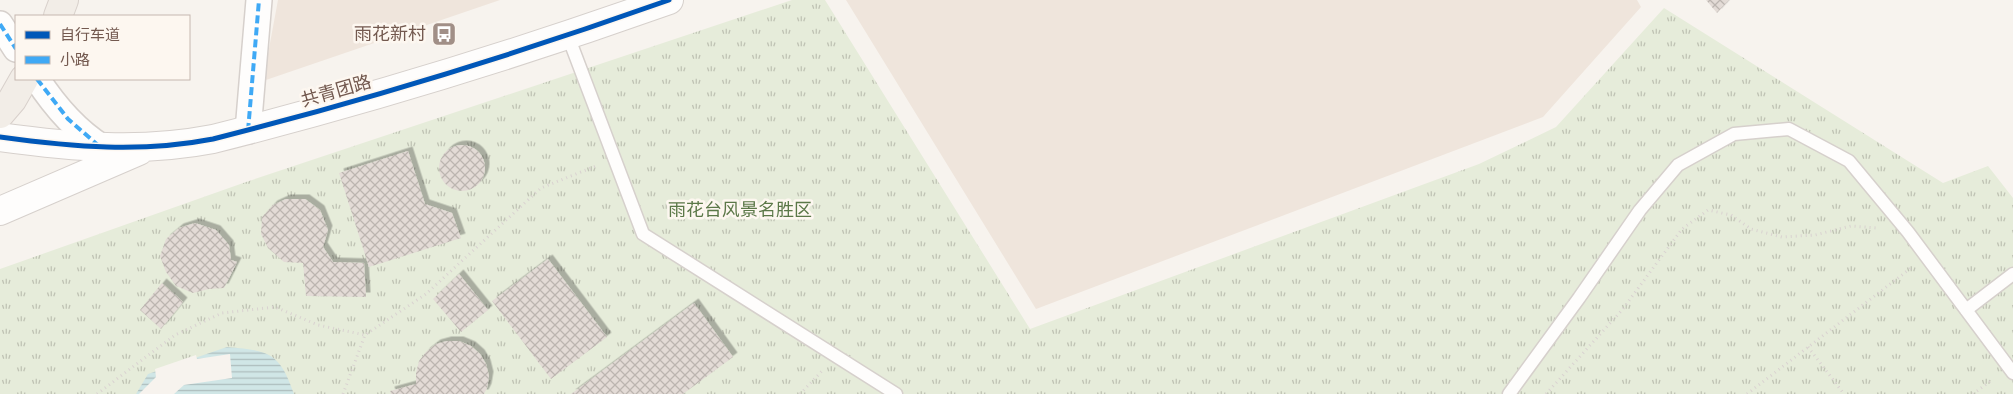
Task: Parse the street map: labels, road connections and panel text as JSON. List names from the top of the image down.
{
  "streets": {
    "street": ["共青团路"]
  },
  "parks": ["雨花台风景名胜区"],
  "places": {
    "bus stop": ["雨花新村"]
  },
  "legend": ["自行车道", "小路"]
}
